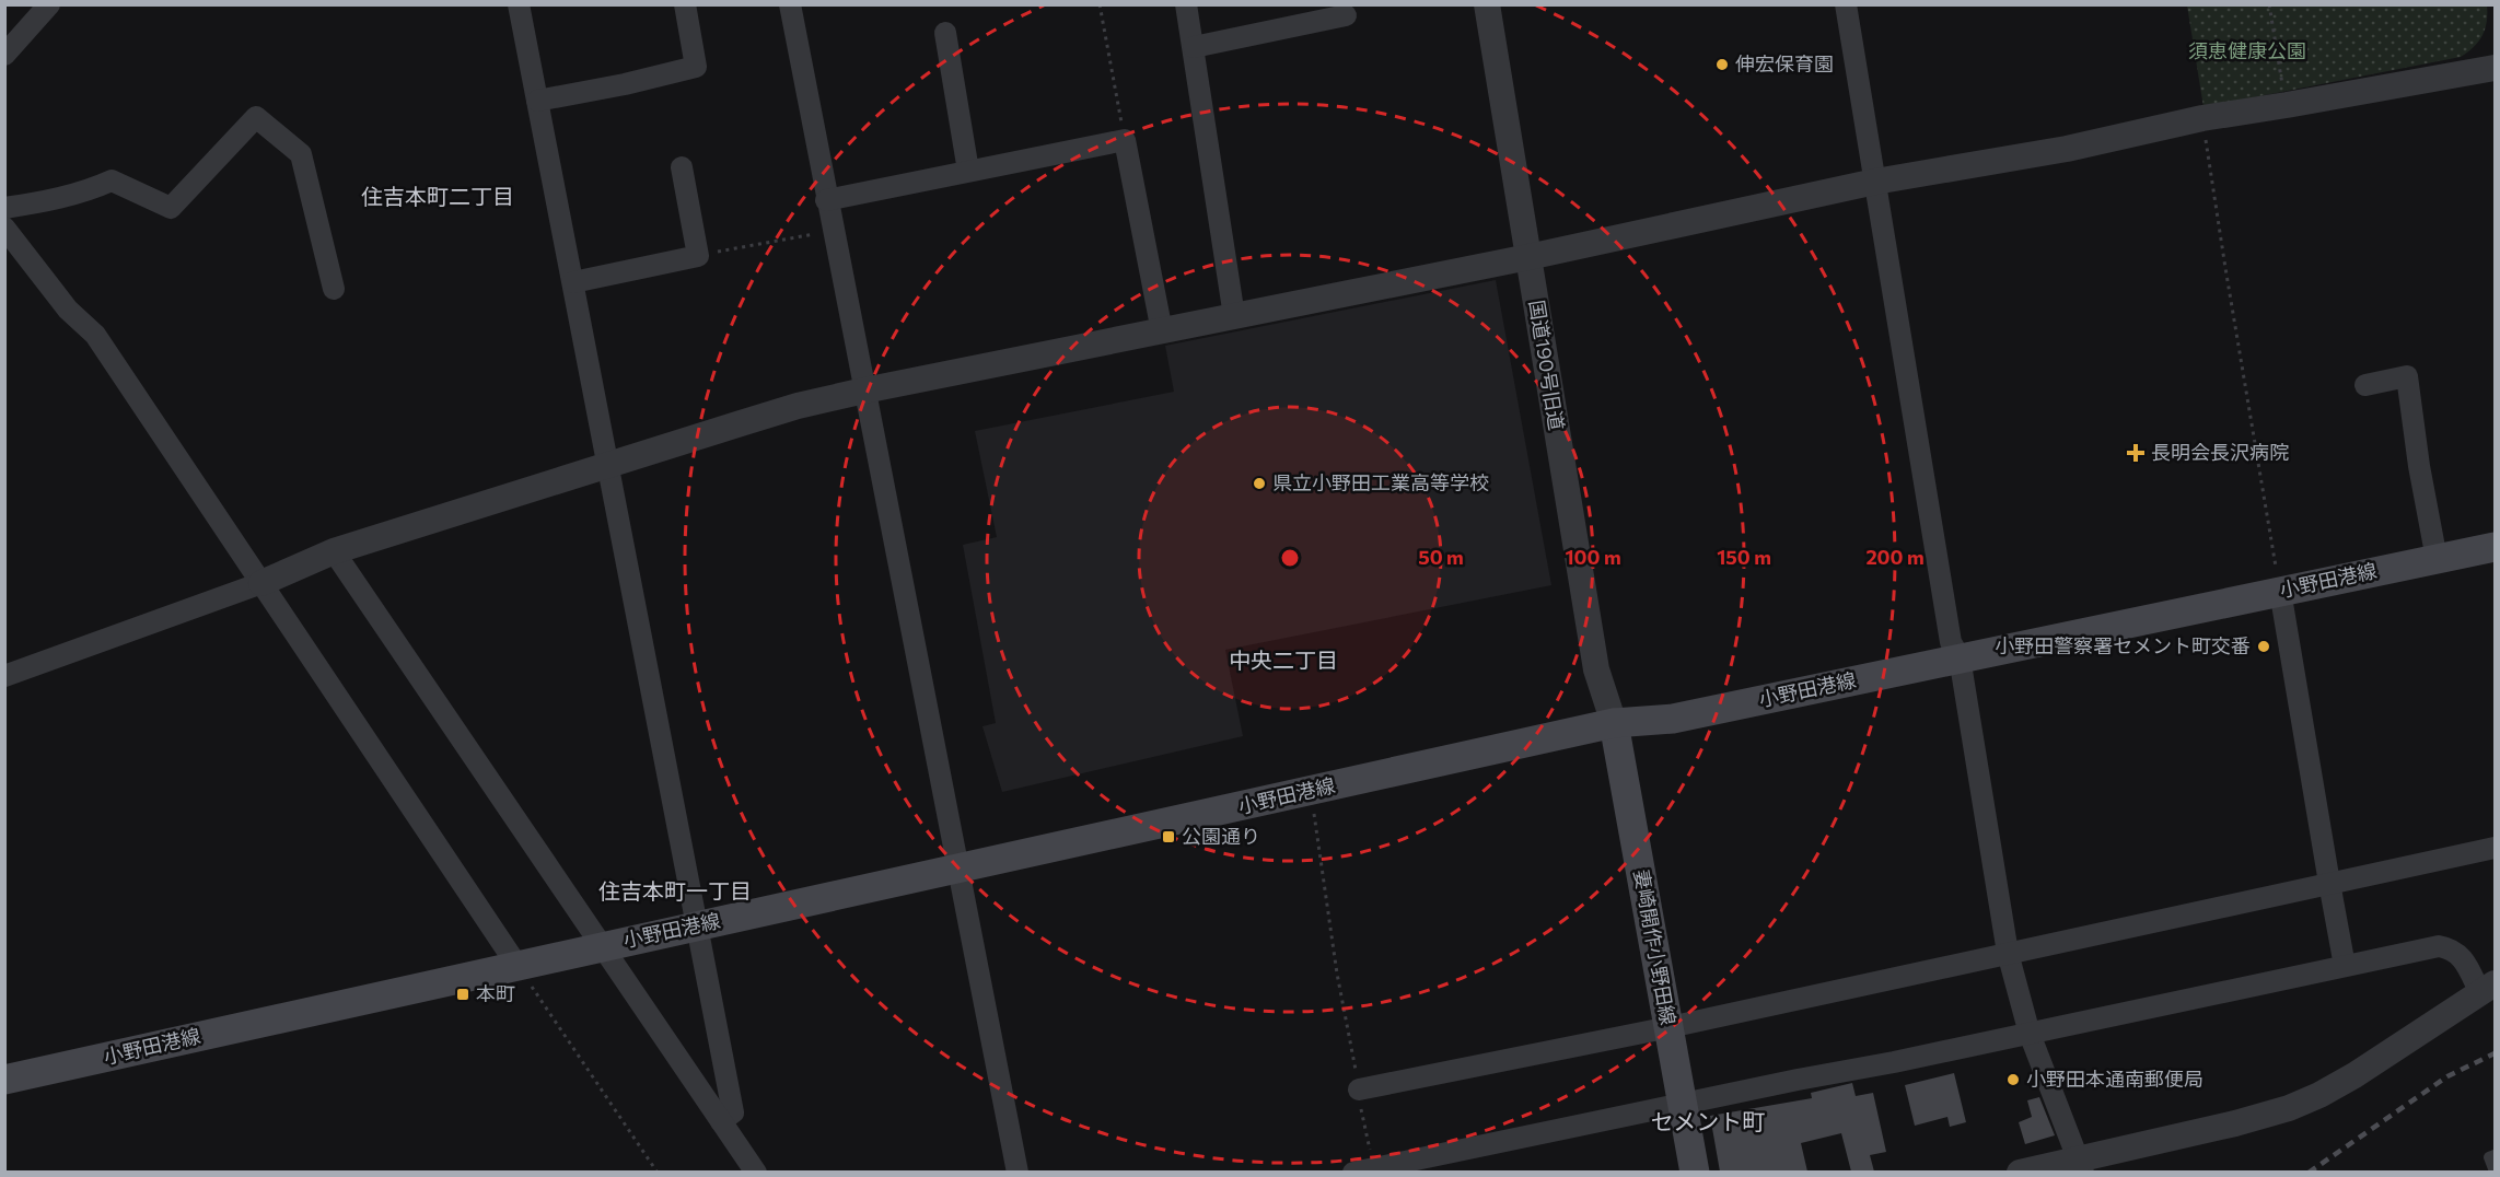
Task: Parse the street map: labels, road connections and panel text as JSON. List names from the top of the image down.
{
  "streets": {
    "main road": ["小野田港線", "妻崎開作小野田線"],
    "street": ["国道190号旧道"]
  },
  "crossings": [
    ["国道190号旧道", "小野田港線"],
    ["国道190号旧道", "妻崎開作小野田線"],
    ["小野田港線", "妻崎開作小野田線"]
  ],
  "districts": [
    "住吉本町二丁目",
    "中央二丁目",
    "住吉本町一丁目",
    "セメント町"
  ],
  "parks": ["須恵健康公園"],
  "places": {
    "other": [
      "伸宏保育園",
      "県立小野田工業高等学校",
      "小野田警察署セメント町交番",
      "小野田本通南郵便局"
    ],
    "health": ["長明会長沢病院"],
    "transit": ["公園通り", "本町"]
  },
  "rings": [
    "50 m",
    "100 m",
    "150 m",
    "200 m"
  ]
}
